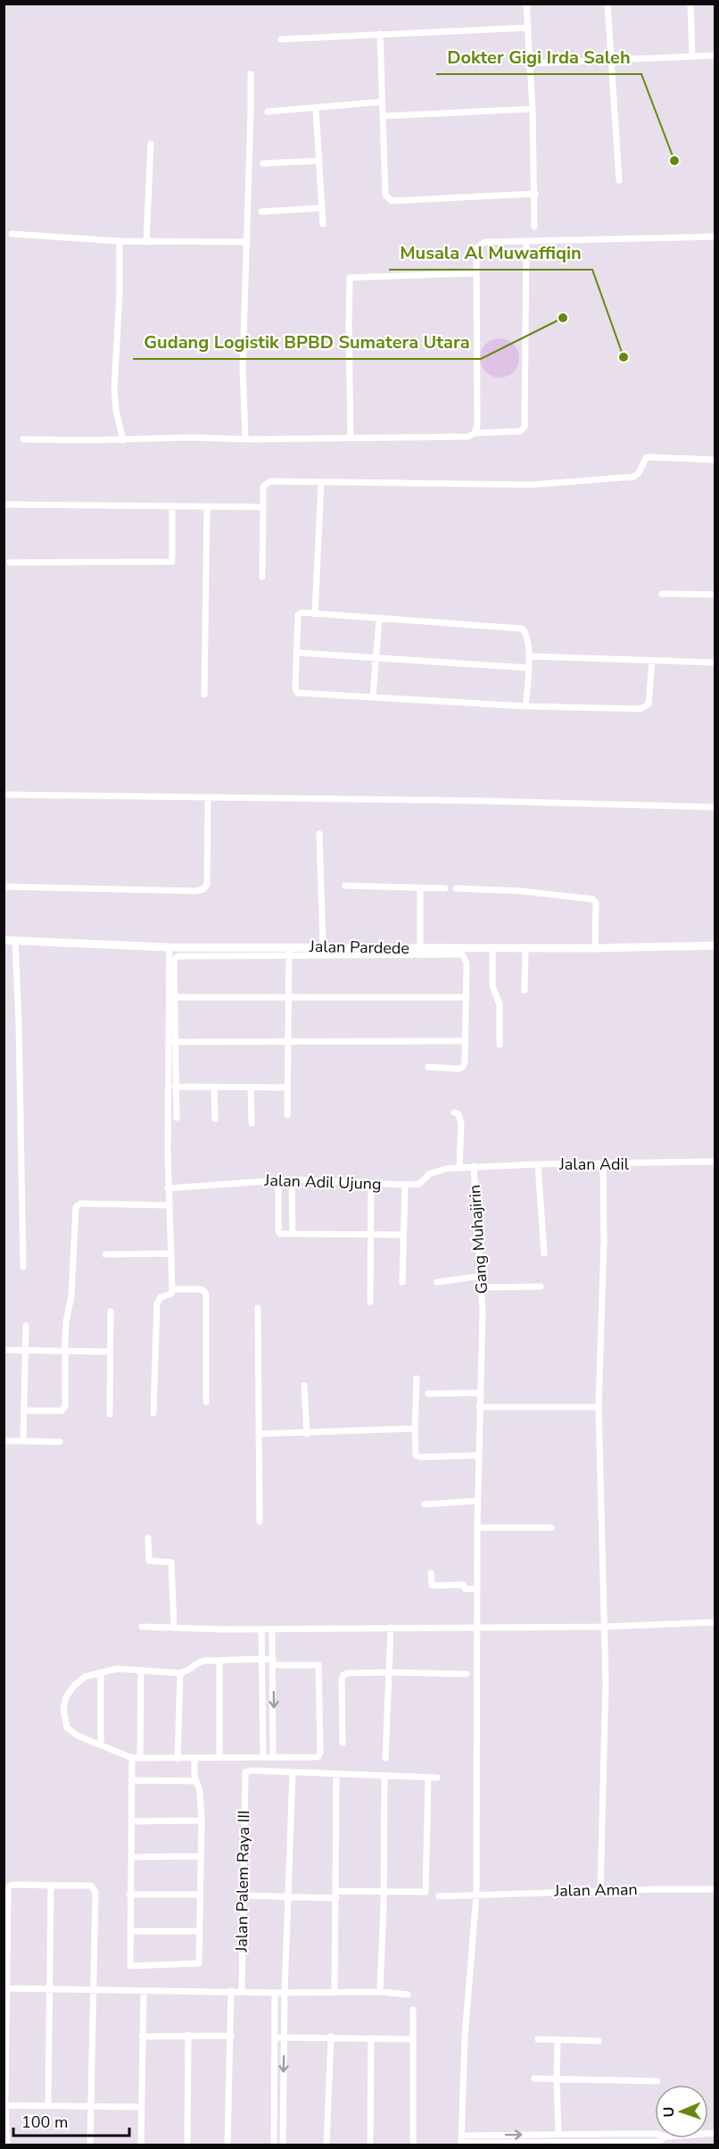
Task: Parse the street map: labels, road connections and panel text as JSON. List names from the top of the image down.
{
  "streets": {
    "street": [
      "Jalan Pardede",
      "Jalan Adil",
      "Jalan Adil Ujung",
      "Gang Muhajirin",
      "Jalan Palem Raya III",
      "Jalan Aman"
    ]
  },
  "crossings": [
    ["Jalan Adil", "Jalan Adil Ujung"],
    ["Jalan Adil", "Gang Muhajirin"],
    ["Jalan Adil Ujung", "Gang Muhajirin"],
    ["Gang Muhajirin", "Jalan Aman"]
  ],
  "places": ["Dokter Gigi Irda Saleh", "Gudang Logistik BPBD Sumatera Utara", "Musala Al Muwaffiqin"],
  "scale_bar": "100 m",
  "north": "left"
}
